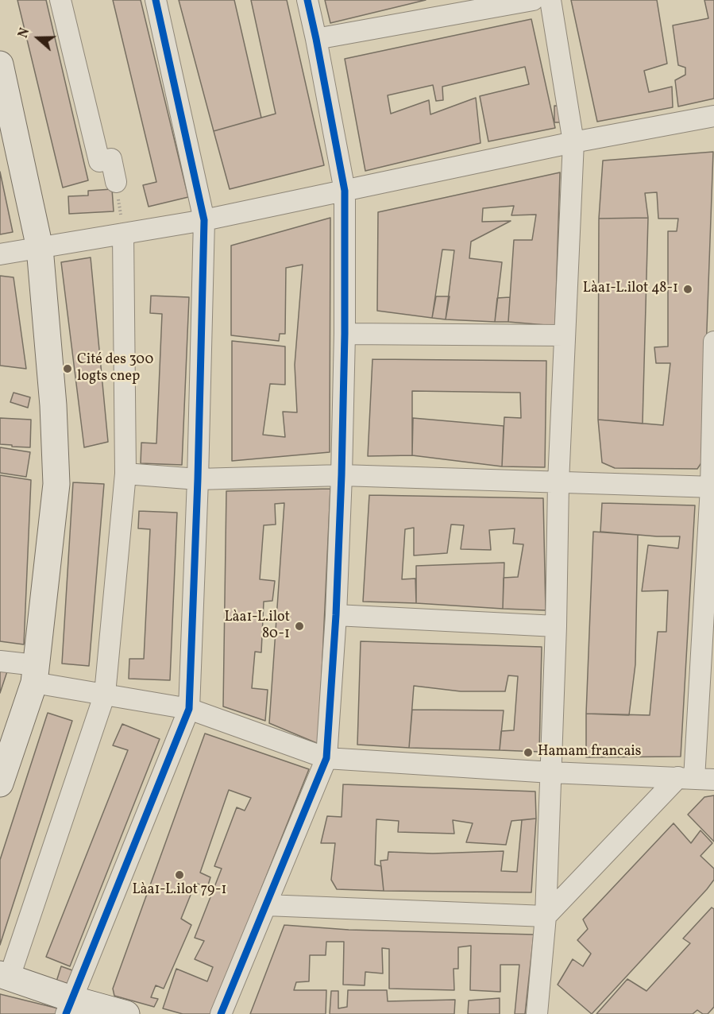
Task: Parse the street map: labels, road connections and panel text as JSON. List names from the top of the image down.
{
  "places": [
    "Làa1-L.ilot 48-1",
    "Cité des 300 logts cnep",
    "Làa1-L.ilot 80-1",
    "Hamam francais",
    "Làa1-L.ilot 79-1"
  ],
  "north": "left"
}
